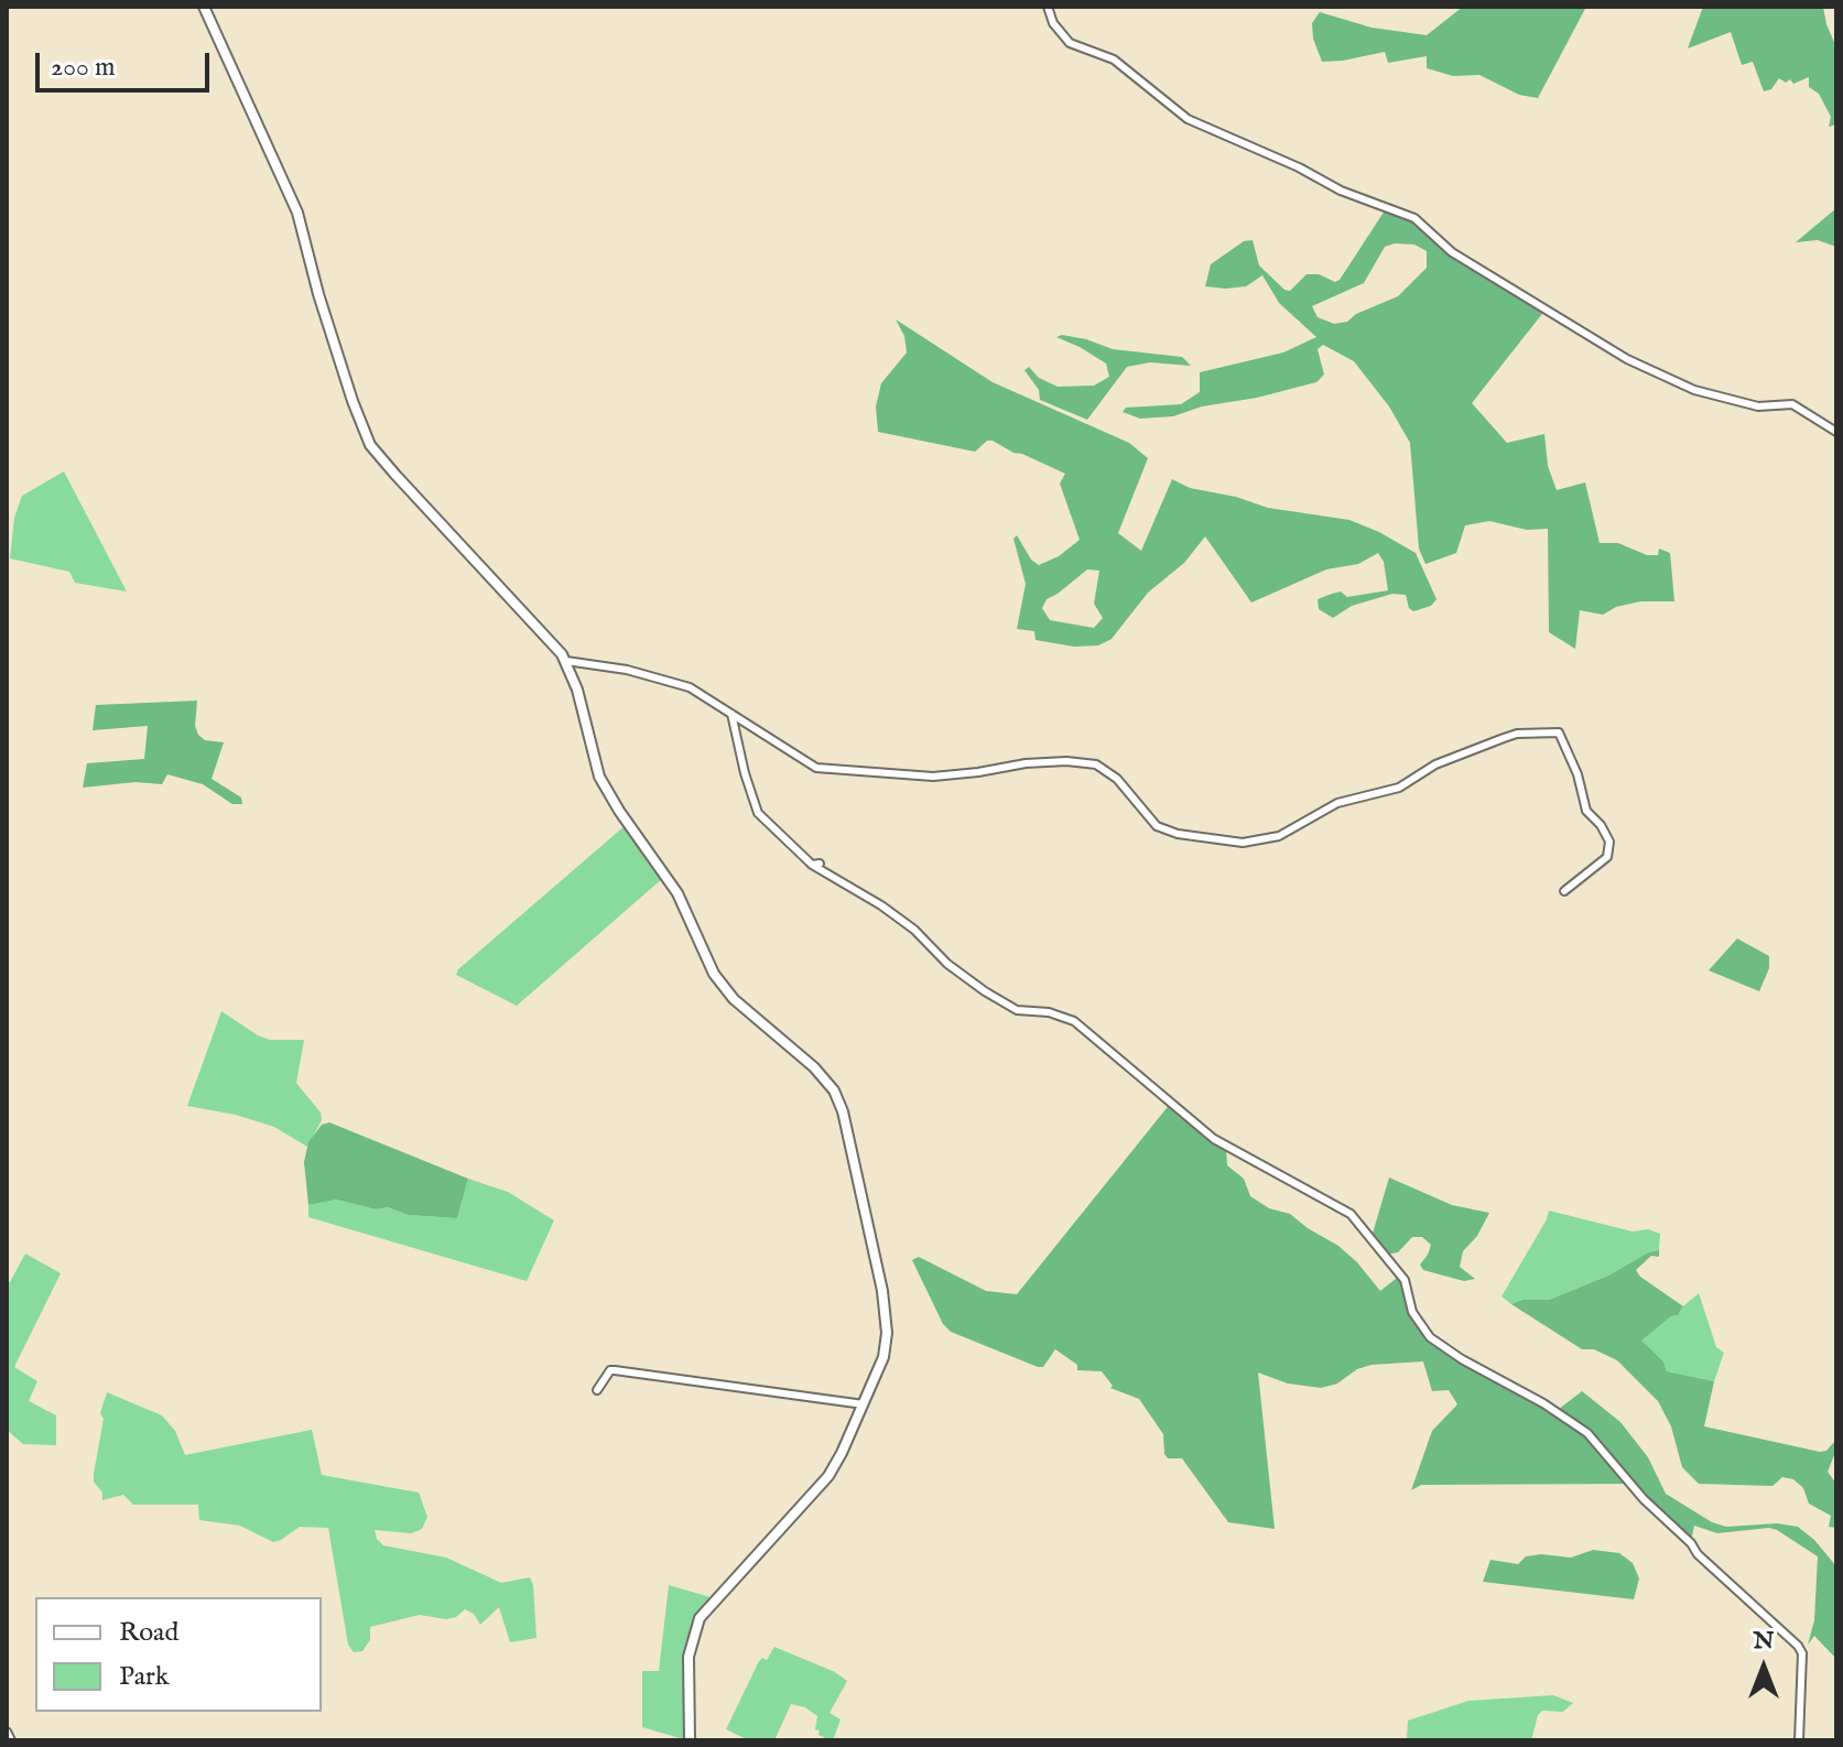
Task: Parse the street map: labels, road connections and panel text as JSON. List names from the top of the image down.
{
  "legend": ["Road", "Park"],
  "scale_bar": "200 m",
  "north": "top"
}
